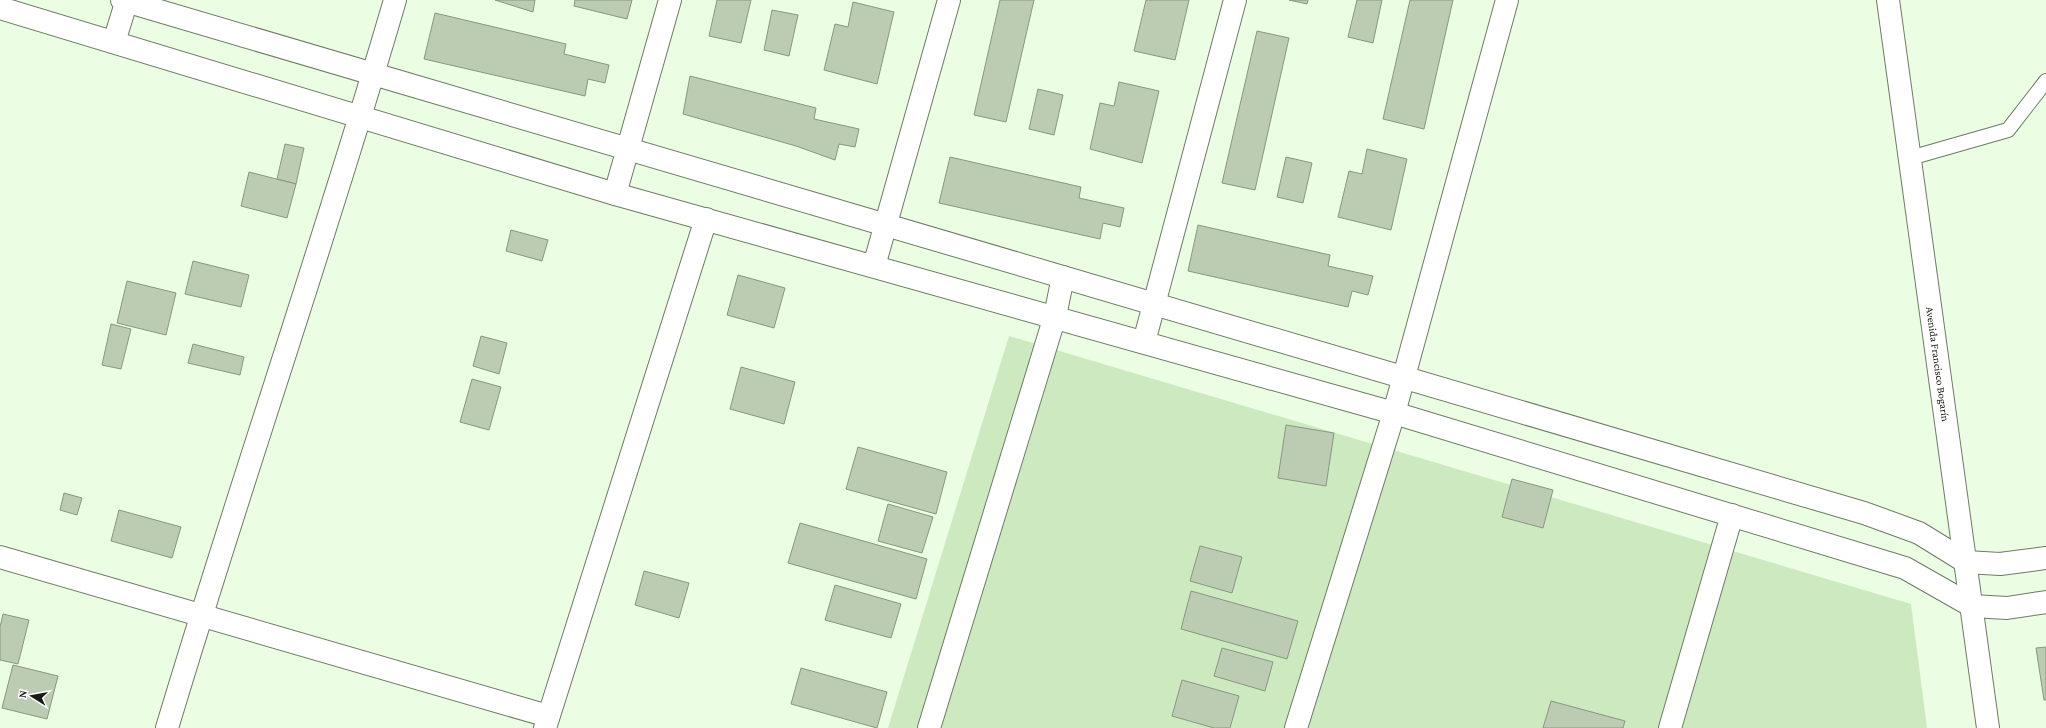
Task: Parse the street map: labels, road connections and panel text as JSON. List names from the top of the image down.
{
  "streets": {
    "street": ["Avenida Francisco Bogarín"]
  },
  "north": "left"
}
